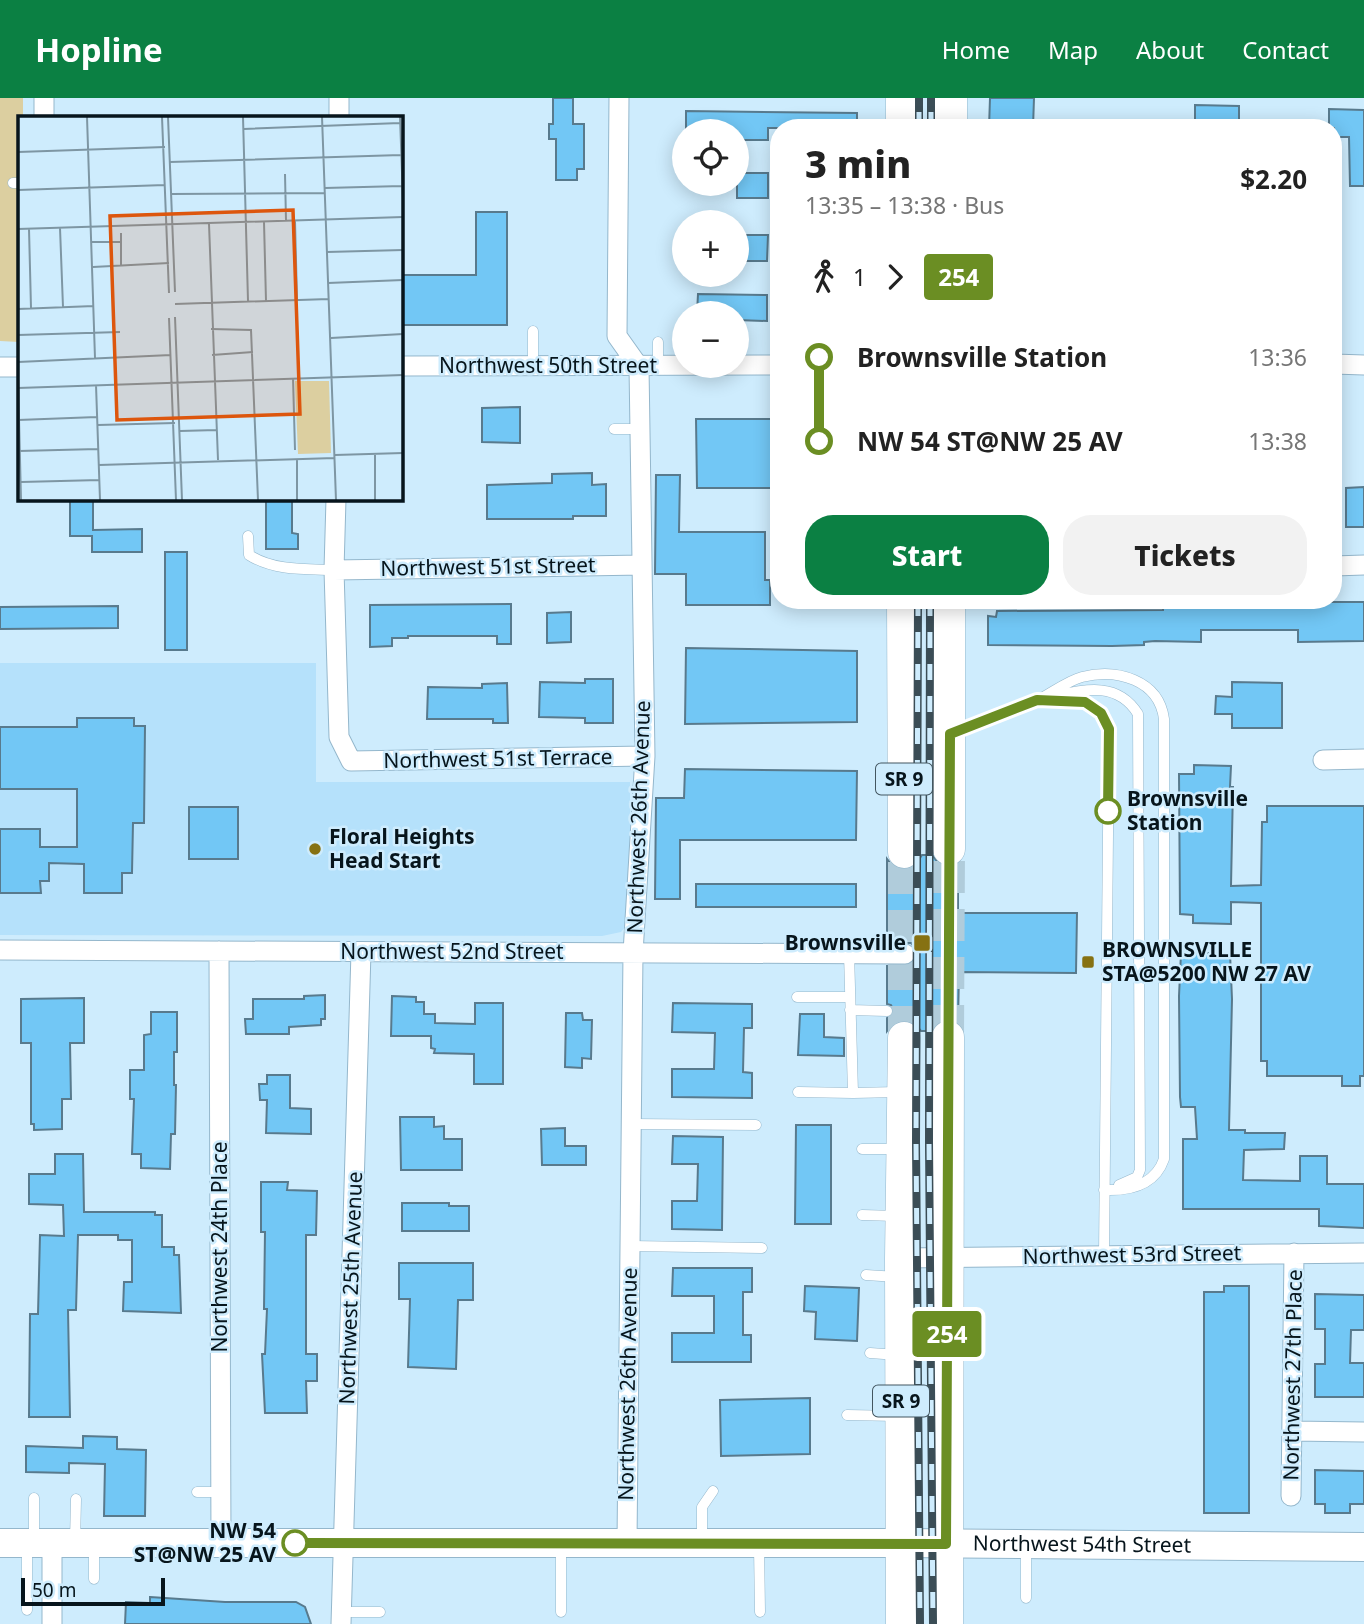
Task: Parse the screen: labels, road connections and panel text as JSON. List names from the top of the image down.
{
  "streets": {
    "main road": ["SR 9", "Northwest 54th Street"],
    "street": [
      "Northwest 50th Street",
      "Northwest 51st Street",
      "Northwest 51st Terrace",
      "Northwest 26th Avenue",
      "Northwest 52nd Street",
      "Northwest 24th Place",
      "Northwest 53rd Street",
      "Northwest 25th Avenue",
      "Northwest 27th Place"
    ]
  },
  "crossings": [
    ["Northwest 50th Street", "Northwest 26th Avenue"],
    ["Northwest 51st Street", "Northwest 51st Terrace"],
    ["Northwest 51st Street", "Northwest 26th Avenue"],
    ["Northwest 51st Terrace", "Northwest 26th Avenue"],
    ["SR 9", "Northwest 53rd Street"],
    ["SR 9", "Northwest 54th Street"],
    ["Northwest 26th Avenue", "Northwest 52nd Street"],
    ["Northwest 26th Avenue", "Northwest 54th Street"],
    ["Northwest 52nd Street", "Northwest 24th Place"],
    ["Northwest 52nd Street", "Northwest 25th Avenue"],
    ["Northwest 24th Place", "Northwest 54th Street"],
    ["Northwest 53rd Street", "Northwest 27th Place"],
    ["Northwest 25th Avenue", "Northwest 54th Street"]
  ],
  "places": {
    "other": ["Brownsville Station", "Floral Heights Head Start", "NW 54 ST@NW 25 AV"],
    "transit": ["Brownsville", "BROWNSVILLE STA@5200 NW 27 AV"]
  },
  "lines": ["bus line 254"],
  "scale_bar": "50 m",
  "page": {
    "header": "Hopline",
    "nav": [
      "Home",
      "Map",
      "About",
      "Contact"
    ],
    "on_map": "254",
    "map_buttons": ["+", "−"],
    "heading": ["3 min", "13:35 – 13:38 · Bus", "$2.20"],
    "legs": ["1", "254"],
    "list": [
      {
        "name": "Brownsville Station",
        "value": "13:36"
      },
      {
        "name": "NW 54 ST@NW 25 AV",
        "value": "13:38"
      }
    ],
    "buttons": ["Start", "Tickets"],
    "scale": "50 m"
  }
}
